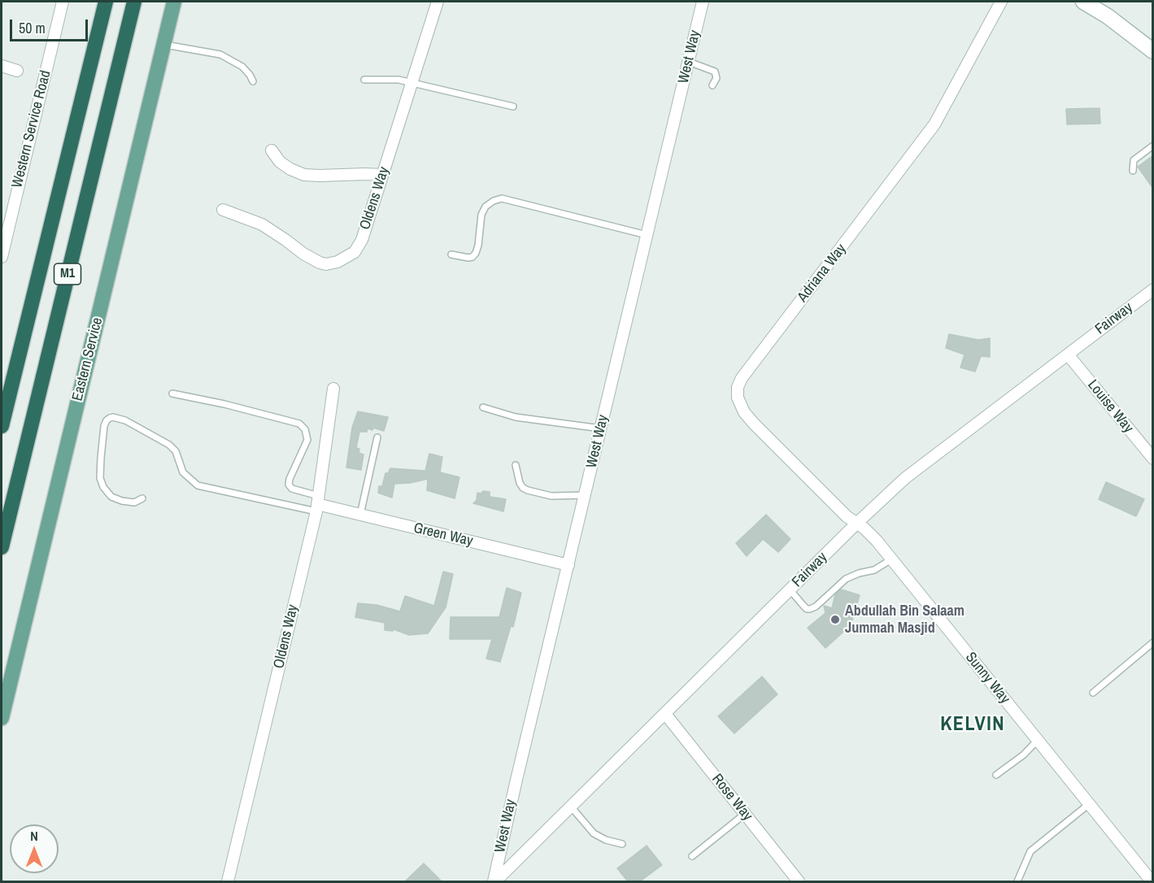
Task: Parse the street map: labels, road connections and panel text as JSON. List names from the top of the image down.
{
  "streets": {
    "highway": ["M1"],
    "main road": ["Eastern Service"],
    "street": [
      "West Way",
      "Western Service Road",
      "Oldens Way",
      "Adriana Way",
      "Fairway",
      "Louise Way",
      "Green Way",
      "Sunny Way",
      "Rose Way"
    ]
  },
  "crossings": [
    ["West Way", "Fairway"],
    ["West Way", "Green Way"],
    ["Oldens Way", "Green Way"],
    ["Adriana Way", "Fairway"],
    ["Adriana Way", "Sunny Way"],
    ["Fairway", "Louise Way"],
    ["Fairway", "Sunny Way"],
    ["Fairway", "Rose Way"]
  ],
  "districts": ["KELVIN"],
  "places": ["Abdullah Bin Salaam Jummah Masjid"],
  "scale_bar": "50 m",
  "north": "top"
}
